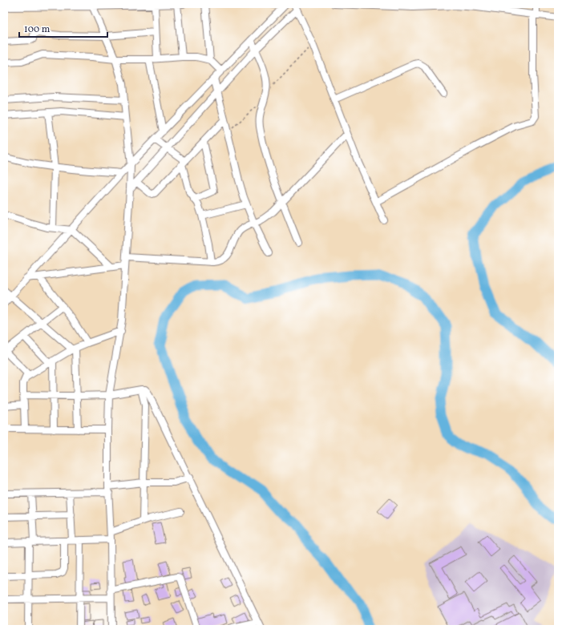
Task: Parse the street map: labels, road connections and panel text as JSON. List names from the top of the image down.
{
  "scale_bar": "100 m"
}
